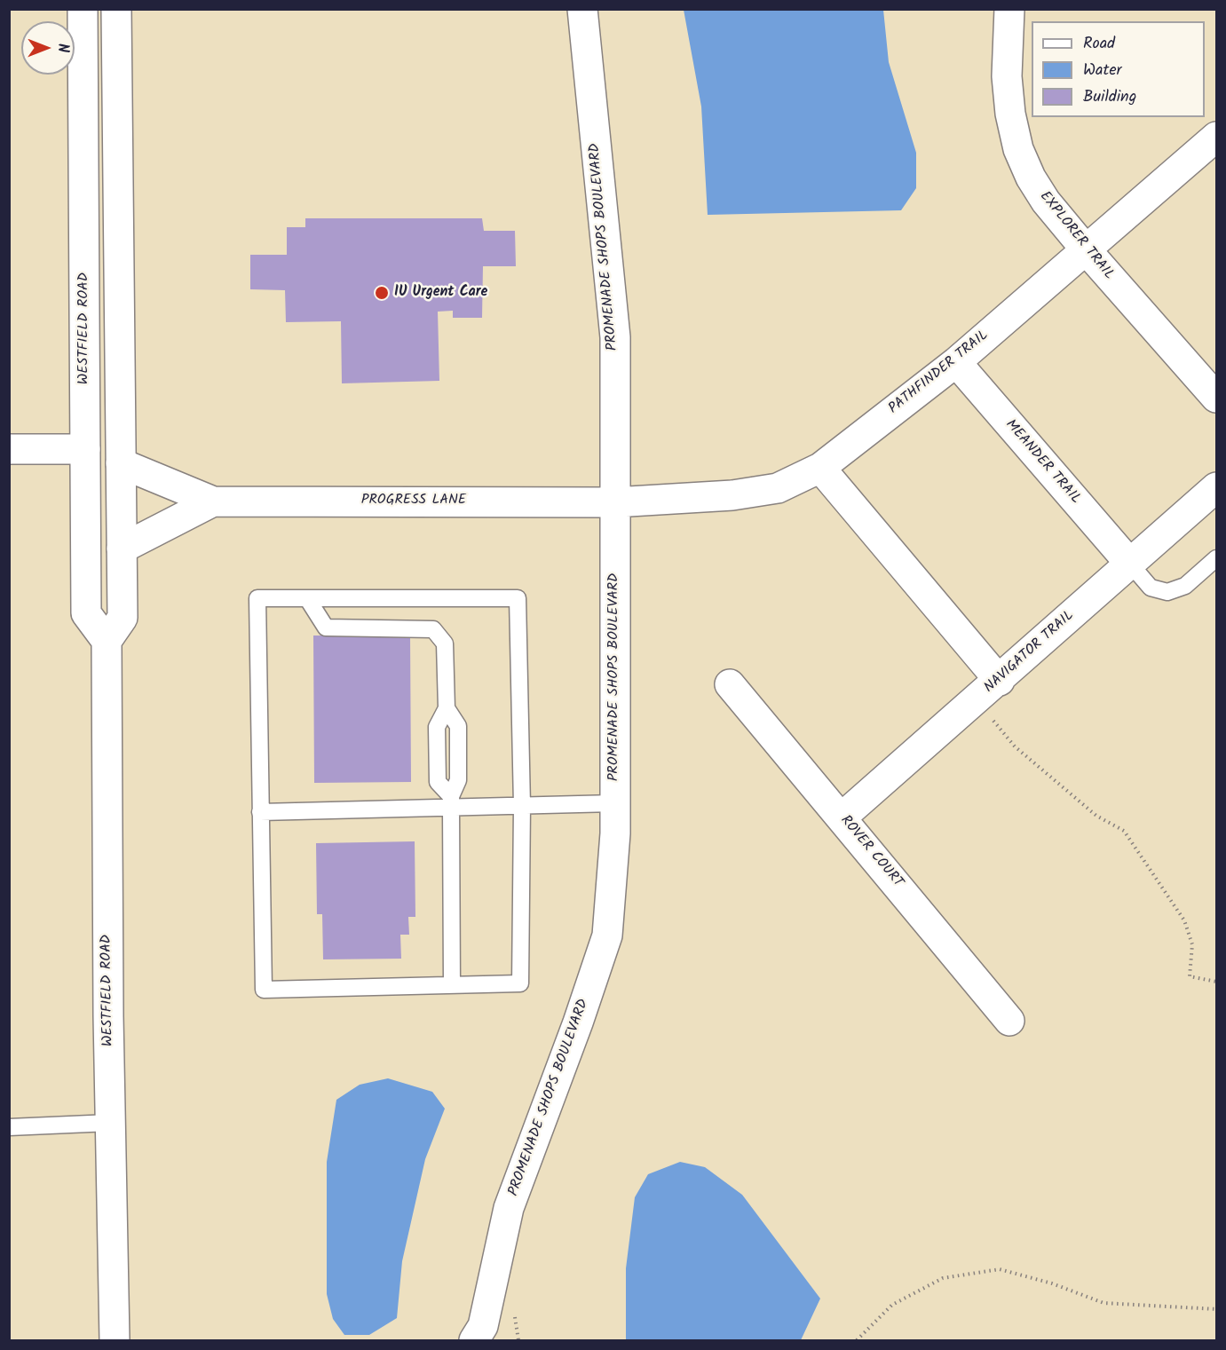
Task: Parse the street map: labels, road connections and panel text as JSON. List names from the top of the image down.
{
  "streets": {
    "street": [
      "EXPLORER TRAIL",
      "PROMENADE SHOPS BOULEVARD",
      "WESTFIELD ROAD",
      "PATHFINDER TRAIL",
      "MEANDER TRAIL",
      "PROGRESS LANE",
      "NAVIGATOR TRAIL",
      "ROVER COURT"
    ]
  },
  "crossings": [
    ["EXPLORER TRAIL", "PATHFINDER TRAIL"],
    ["PROMENADE SHOPS BOULEVARD", "PATHFINDER TRAIL"],
    ["PROMENADE SHOPS BOULEVARD", "PROGRESS LANE"],
    ["PATHFINDER TRAIL", "MEANDER TRAIL"],
    ["PATHFINDER TRAIL", "PROGRESS LANE"],
    ["MEANDER TRAIL", "NAVIGATOR TRAIL"],
    ["NAVIGATOR TRAIL", "ROVER COURT"]
  ],
  "places": ["IU Urgent Care"],
  "legend": ["Road", "Water", "Building"],
  "north": "right"
}
